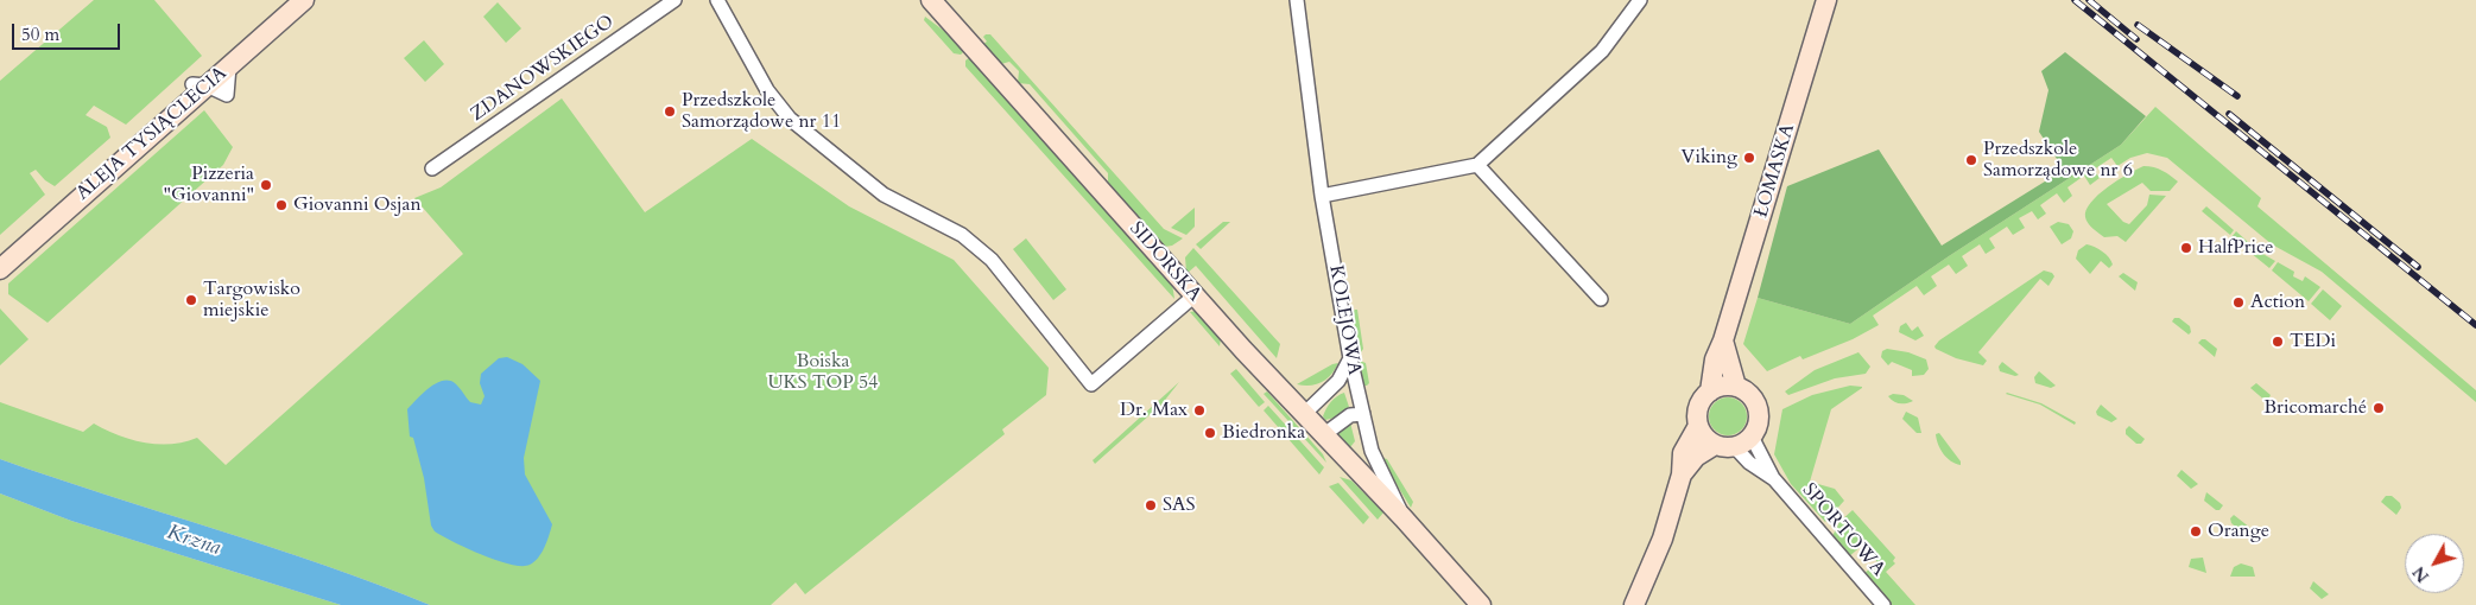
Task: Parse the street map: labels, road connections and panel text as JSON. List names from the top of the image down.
{
  "streets": {
    "street": [
      "ZDANOWSKIEGO",
      "ALEJA TYSIĄCLECIA",
      "ŁOMASKA",
      "SIDORSKA",
      "KOLEJOWA",
      "SPORTOWA"
    ]
  },
  "crossings": [
    ["ŁOMASKA", "SPORTOWA"],
    ["SIDORSKA", "KOLEJOWA"]
  ],
  "water": ["Krzna"],
  "parks": ["Boiska UKS TOP 54"],
  "places": [
    "Przedszkole Samorządowe nr 11",
    "Viking",
    "Przedszkole Samorządowe nr 6",
    "Pizzeria \"Giovanni\"",
    "Giovanni Osjan",
    "HalfPrice",
    "Targowisko miejskie",
    "Action",
    "TEDi",
    "Bricomarché",
    "Dr. Max",
    "Biedronka",
    "SAS",
    "Orange"
  ],
  "scale_bar": "50 m",
  "north": "bottom left"
}
